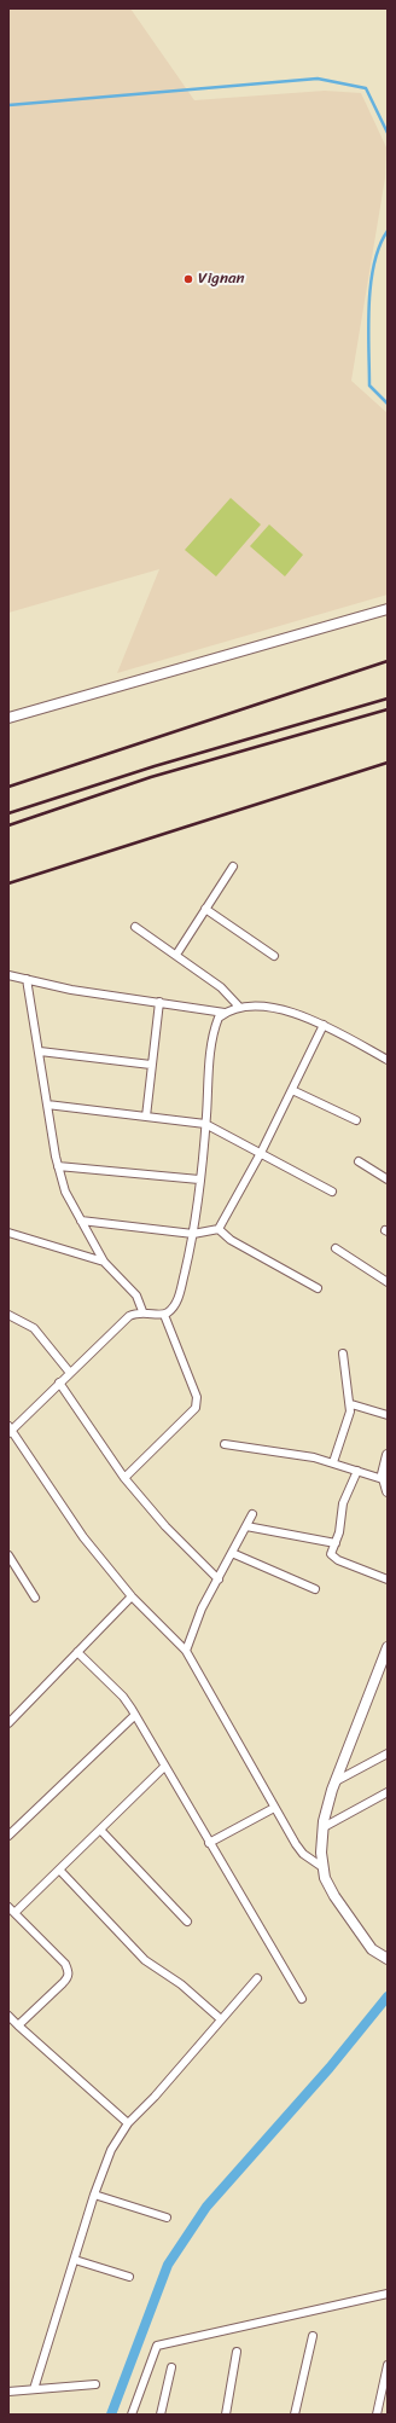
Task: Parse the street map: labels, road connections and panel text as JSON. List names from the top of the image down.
{
  "places": ["Vignan"]
}
